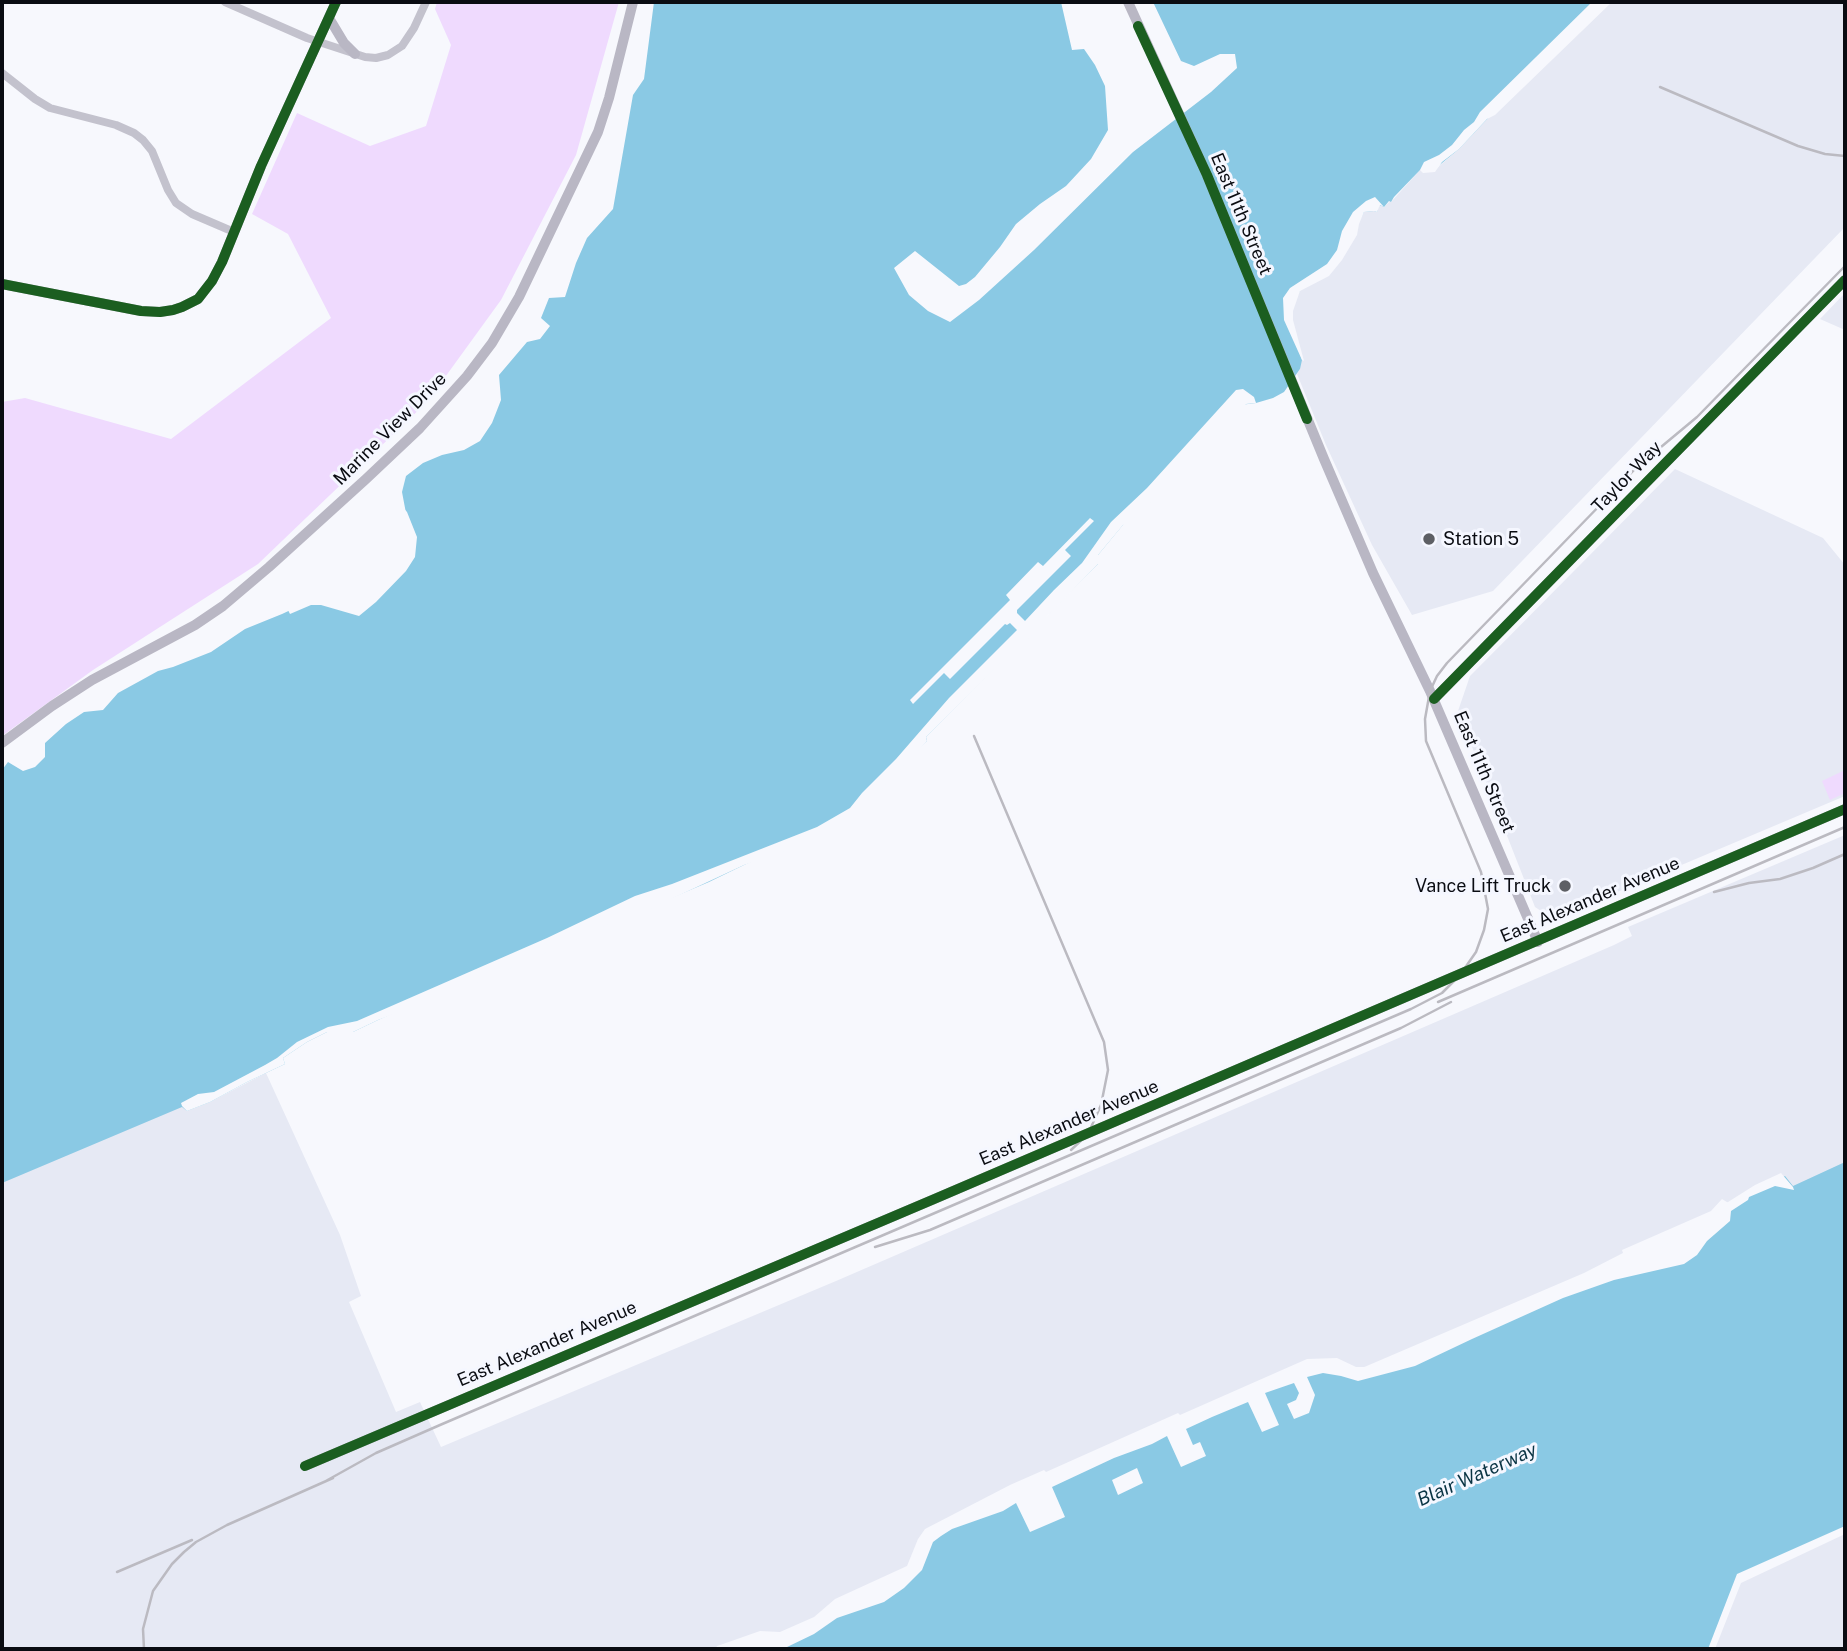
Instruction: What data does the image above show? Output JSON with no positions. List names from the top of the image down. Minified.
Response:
{"streets":{"street":["East 11th Street","Marine View Drive","Taylor Way","East Alexander Avenue"]},"crossings":[["East 11th Street","Taylor Way"],["East 11th Street","East Alexander Avenue"]],"water":["Blair Waterway"],"places":["Station 5","Vance Lift Truck"]}
